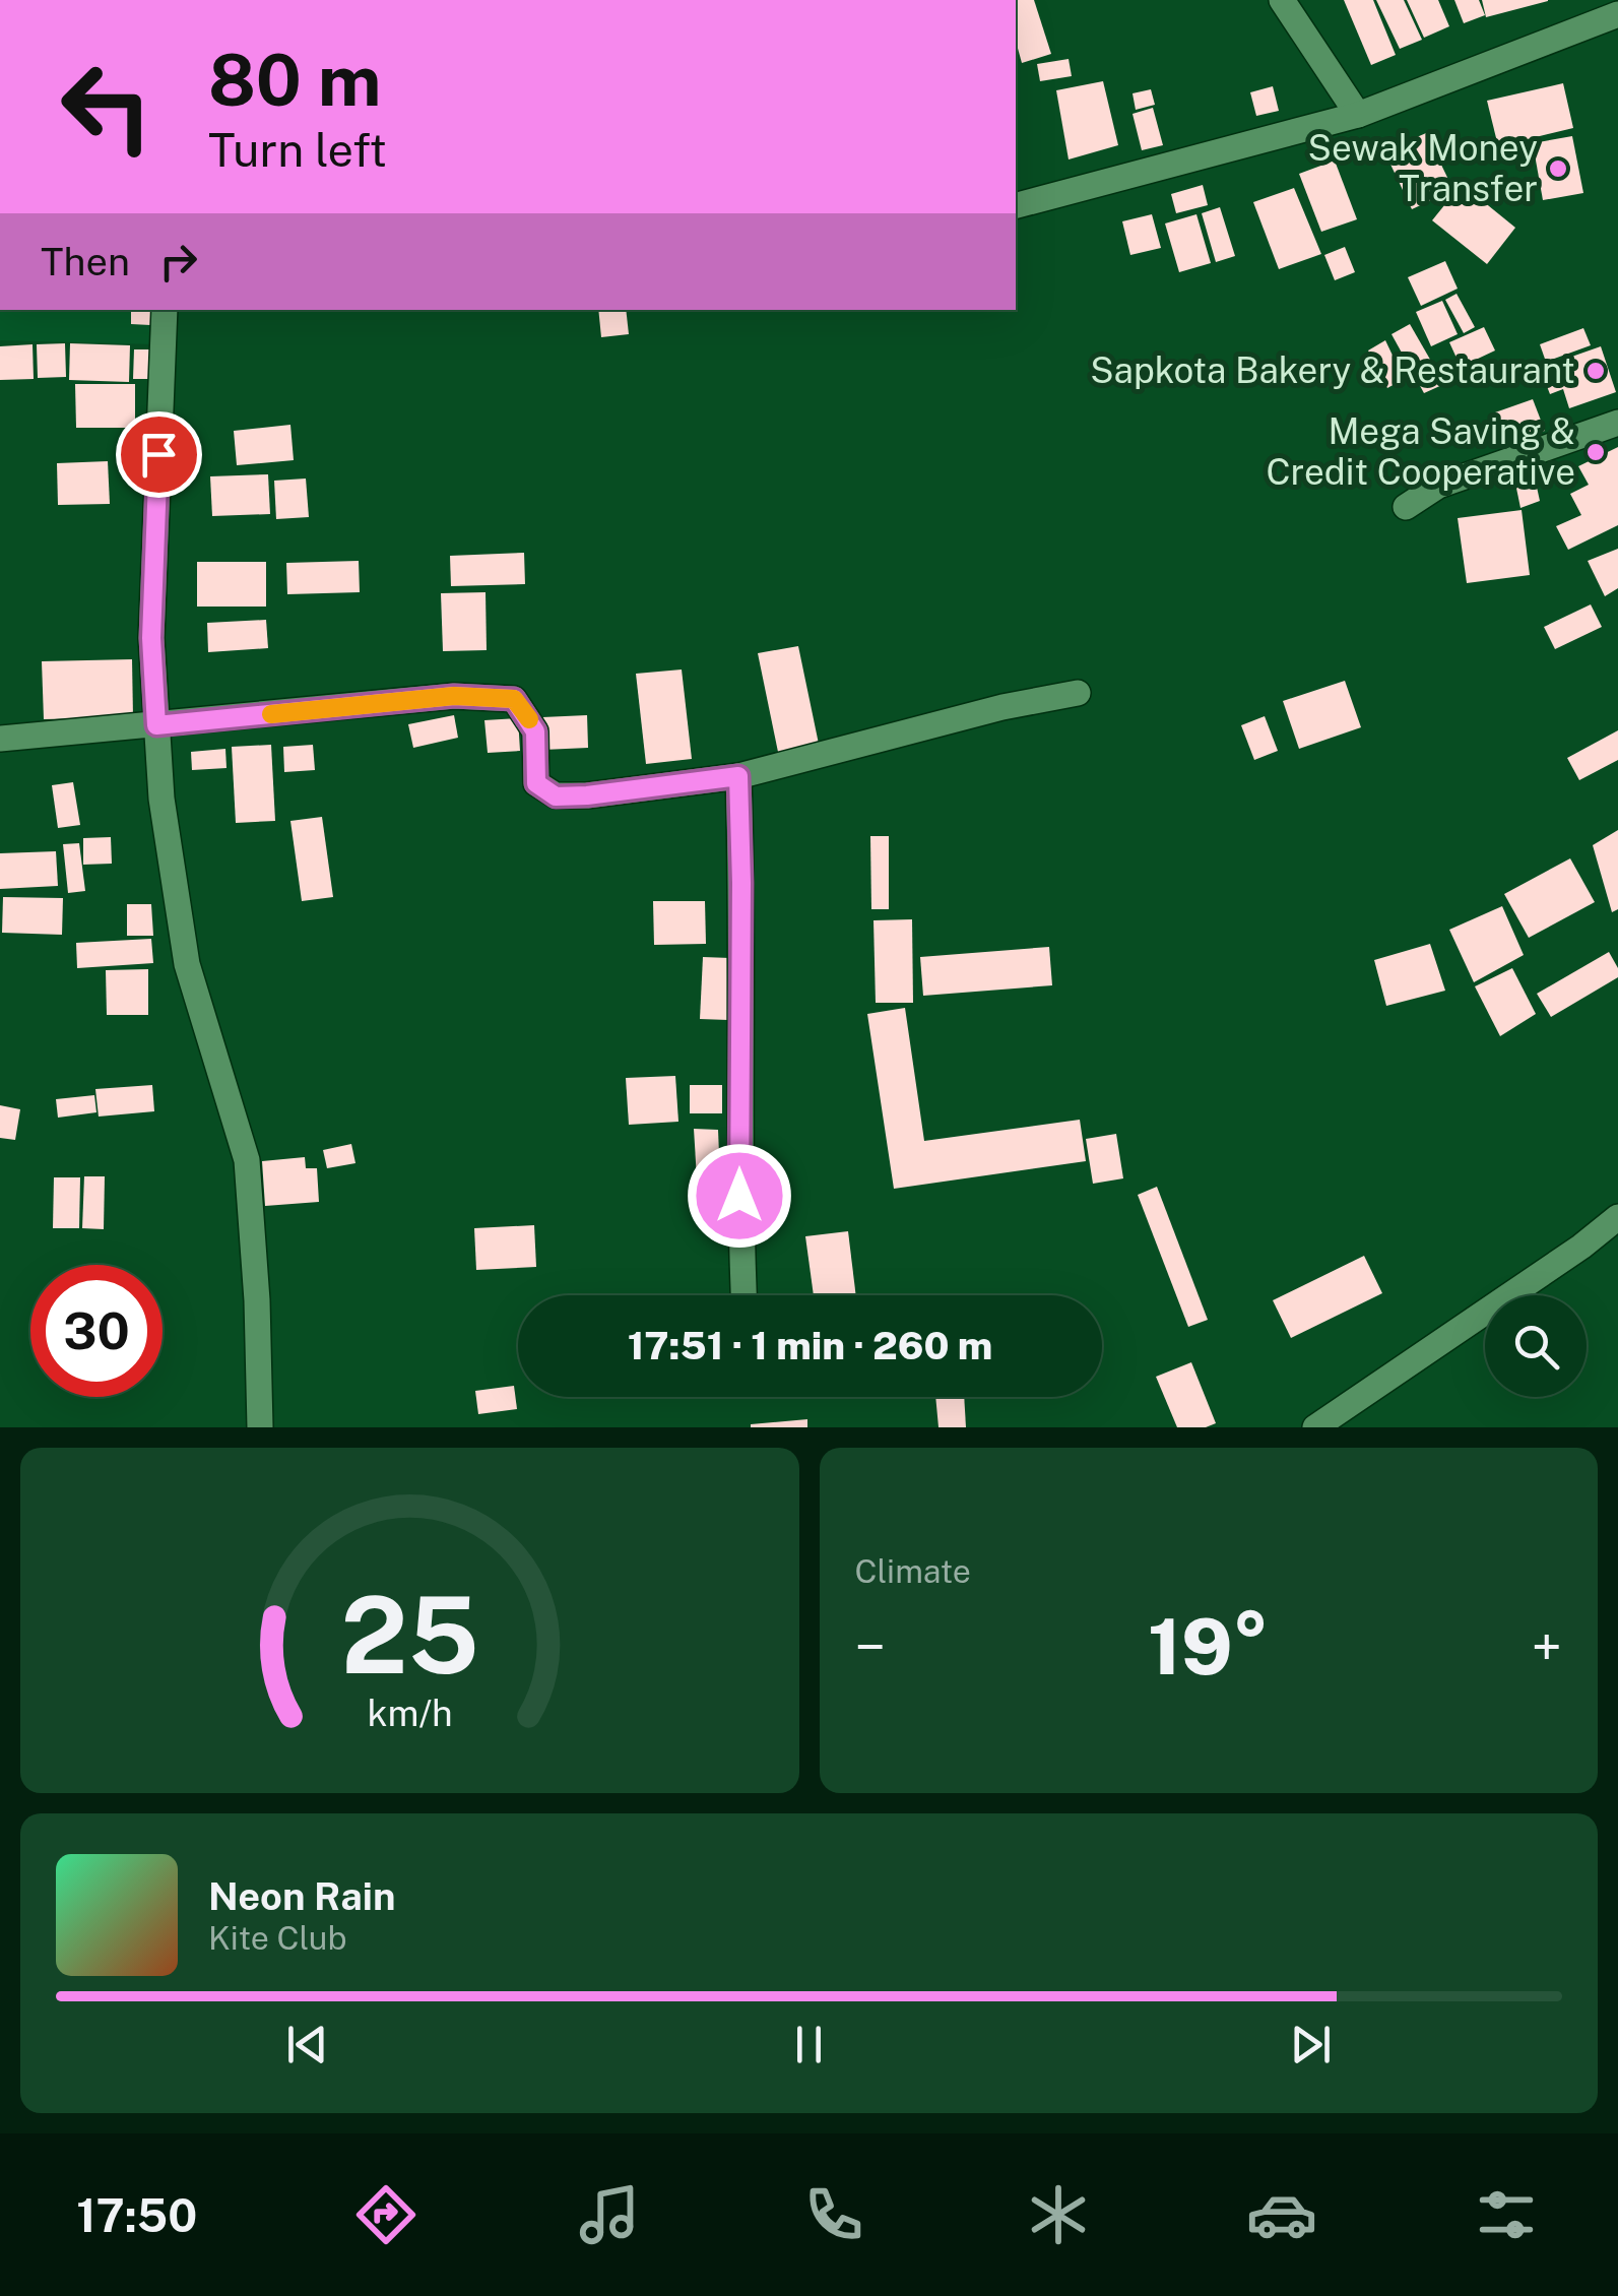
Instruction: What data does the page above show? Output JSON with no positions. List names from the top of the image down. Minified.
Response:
{"places":["Sewak Money Transfer","Sapkota Bakery & Restaurant","Mega Saving & Credit Cooperative"],"page":{"turn":["80 m","Turn left"],"then":"Then","limit":"30","trip":"17:51 · 1 min · 260 m","tile":"Climate","heat":["−","19°","+"],"song":["Neon Rain","Kite Club"],"tabs":"17:50","gauge":["25","km/h"]}}
